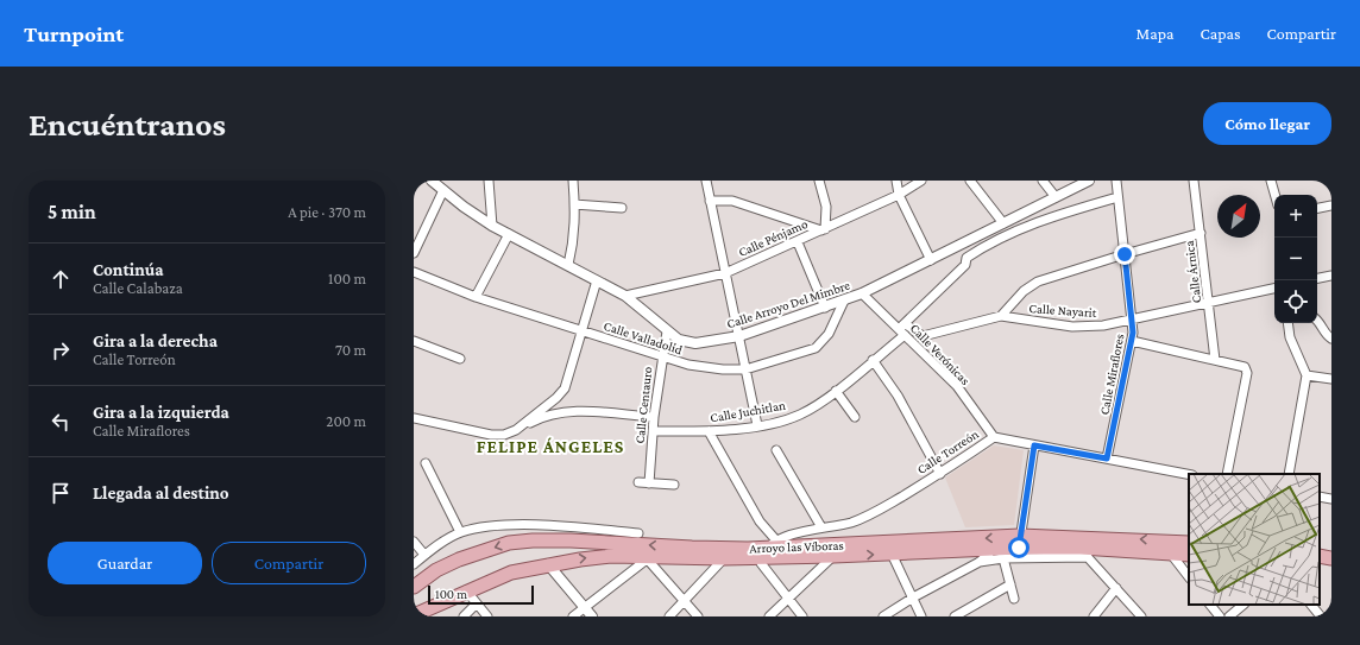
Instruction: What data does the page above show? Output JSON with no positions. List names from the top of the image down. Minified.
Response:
{"streets":{"main road":["Arroyo las Víboras"],"street":["Calle Pénjamo","Calle Árnica","Calle Arroyo Del Mimbre","Calle Nayarit","Calle Valladolid","Calle Verónicas","Calle Miraflores","Calle Centauro","Calle Juchitlan","Calle Torreón"]},"crossings":[["Calle Pénjamo","Calle Arroyo Del Mimbre"],["Calle Árnica","Calle Nayarit"],["Calle Arroyo Del Mimbre","Calle Valladolid"],["Calle Arroyo Del Mimbre","Calle Verónicas"],["Calle Arroyo Del Mimbre","Calle Centauro"],["Calle Arroyo Del Mimbre","Calle Juchitlan"],["Calle Nayarit","Calle Verónicas"],["Calle Nayarit","Calle Miraflores"],["Calle Nayarit","Calle Juchitlan"],["Calle Valladolid","Calle Centauro"],["Calle Verónicas","Calle Juchitlan"],["Calle Verónicas","Calle Torreón"],["Calle Miraflores","Calle Juchitlan"],["Calle Miraflores","Calle Torreón"],["Calle Centauro","Calle Juchitlan"],["Calle Torreón","Arroyo las Víboras"]],"districts":["FELIPE ÁNGELES"],"scale_bar":"100 m","north":"top right","page":{"header":"Turnpoint","nav":["Mapa","Capas","Compartir"],"buttons":["Cómo llegar",["Guardar","Compartir"]],"title":"Encuéntranos","heading":["5 min","A pie · 370 m"],"map_buttons":["+","−"],"list":[["Continúa","Calle Calabaza","100 m"],["Gira a la derecha","Calle Torreón","70 m"],["Gira a la izquierda","Calle Miraflores","200 m"],"Llegada al destino"],"scale":"100 m"}}
